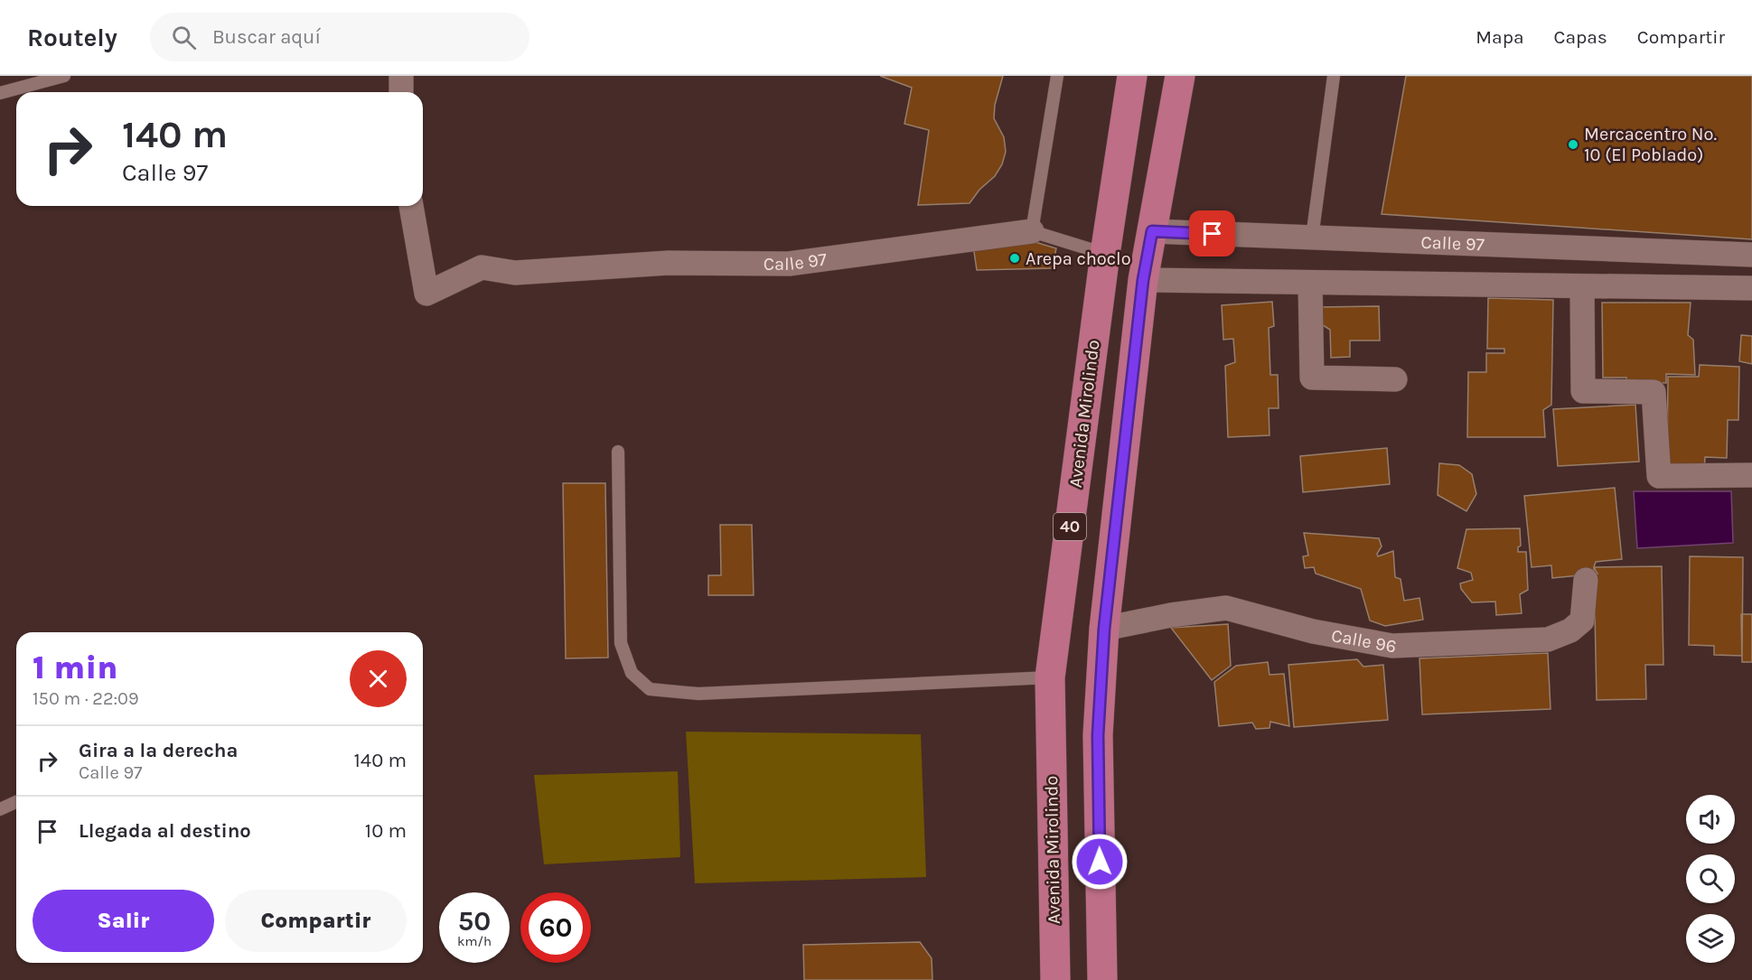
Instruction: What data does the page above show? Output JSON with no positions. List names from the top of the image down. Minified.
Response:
{"streets":{"main road":["Avenida Mirolindo","40"],"street":["Calle 97","Calle 96"]},"crossings":[["Calle 97","Avenida Mirolindo"]],"places":["Mercacentro No. 10 (El Poblado)","Arepa choclo"],"page":{"header":"Routely","search":"Buscar aquí","nav":["Mapa","Capas","Compartir"],"turn":["140 m","Calle 97"],"heading":["1 min","150 m · 22:09"],"list":[{"name":"Gira a la derecha","note":"Calle 97","value":"140 m"},{"name":"Llegada al destino","value":"10 m"}],"buttons":["Salir","Compartir"],"speed":"50 km/h","limit":"60"}}
